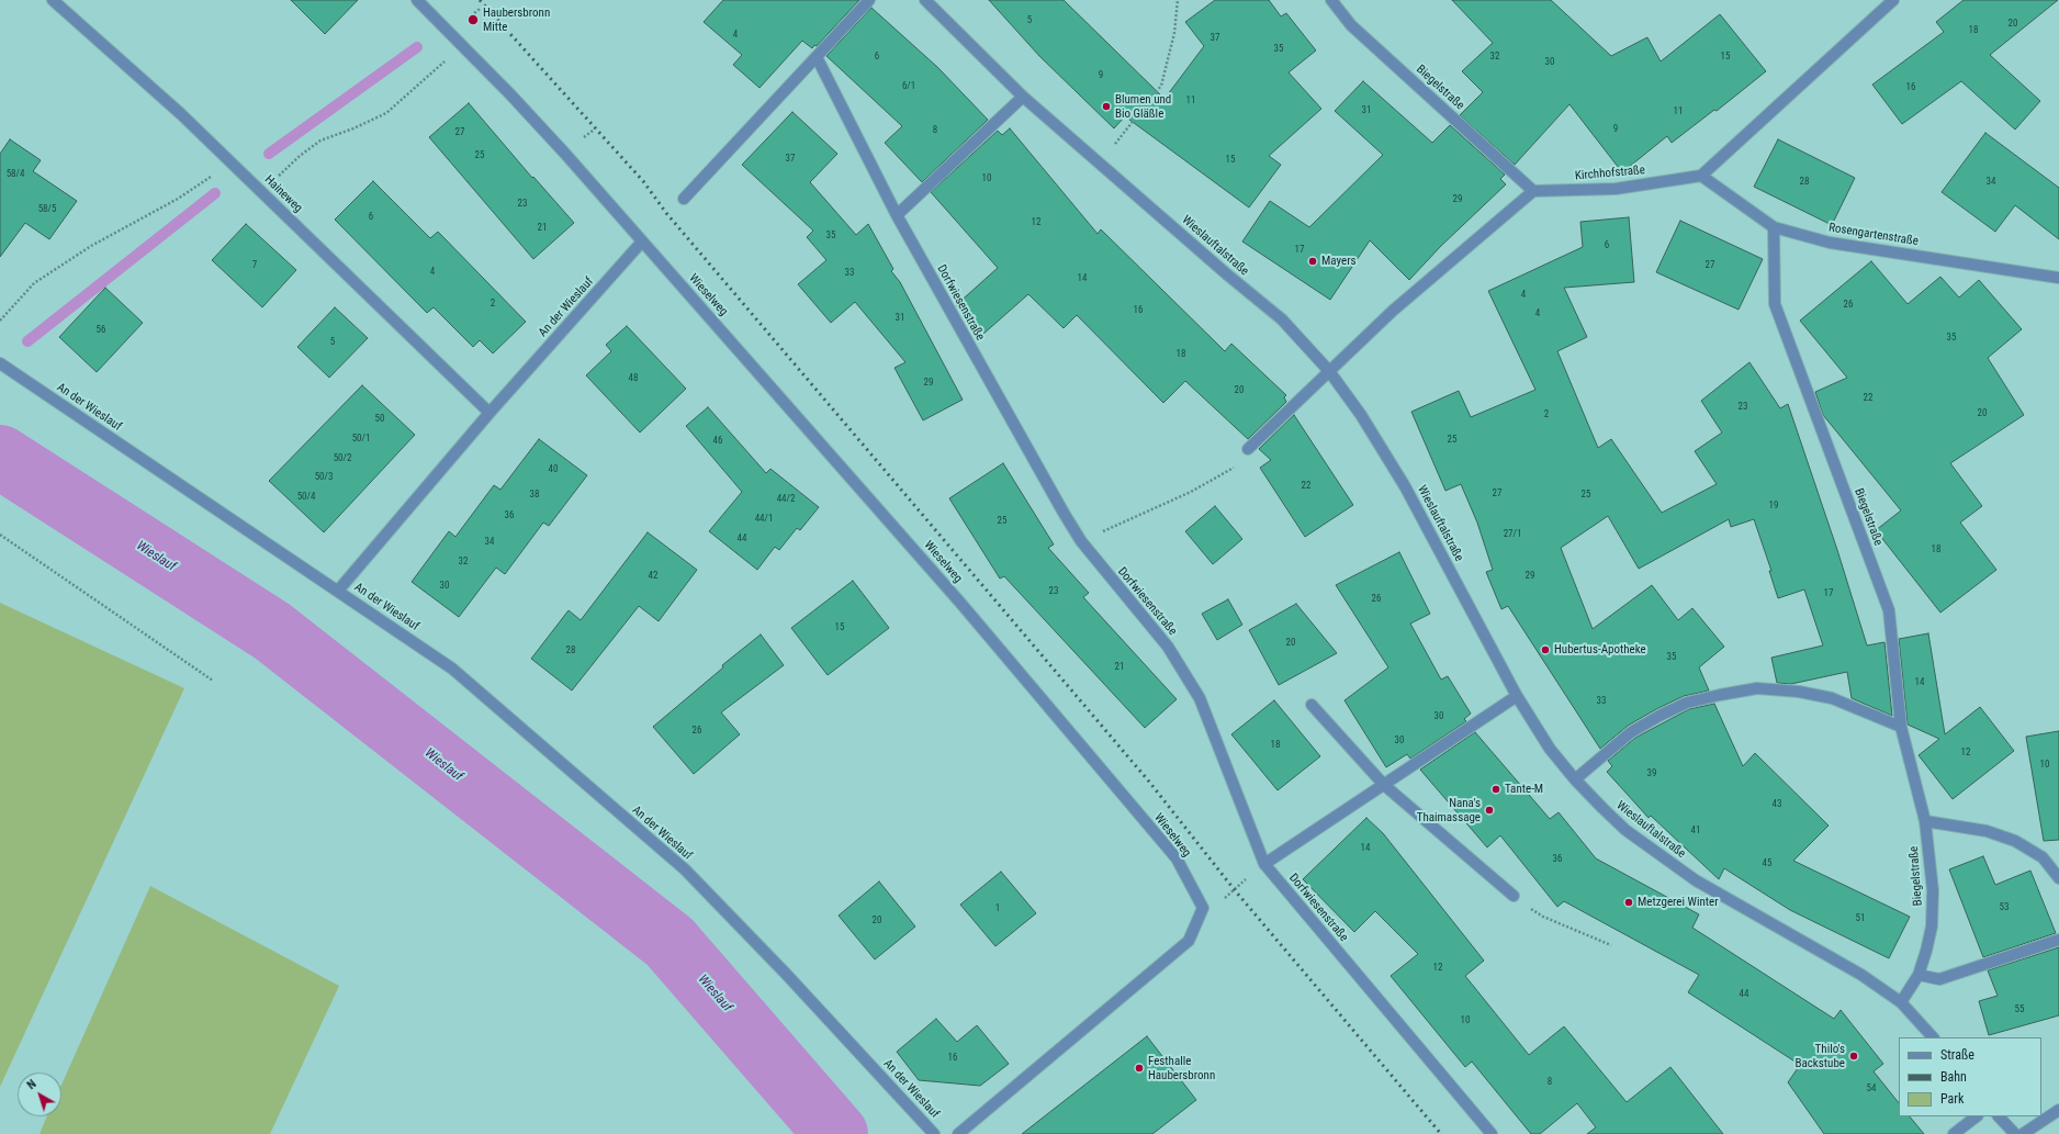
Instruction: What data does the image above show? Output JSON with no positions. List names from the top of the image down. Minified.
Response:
{"streets":{"street":["Biegelstraße","Kirchhofstraße","Haineweg","Rosengartenstraße","Wieslauftalstraße","Wieselweg","Dorfwiesenstraße","An der Wieslauf"]},"crossings":[["Biegelstraße","Kirchhofstraße"],["Biegelstraße","Rosengartenstraße"],["Biegelstraße","Wieslauftalstraße"],["Kirchhofstraße","Rosengartenstraße"],["Haineweg","An der Wieslauf"],["Wieselweg","An der Wieslauf"]],"water":["Wieslauf"],"places":["Haubersbronn Mitte","Blumen und Bio Gläßle","Mayers","Hubertus-Apotheke","Tante-M","Nana's Thaimassage","Metzgerei Winter","Thilo's Backstube","Festhalle Haubersbronn"],"house_numbers":["5","20","18","4","37","35","6","32","15","30","9","6/1","16","11","31","11","9","8","27","25","37","15","58/4","10","28","34","29","23","58/5","6","12","21","35","6","17","7","27","4","33","14","4","2","26","16","4","31","56","35","5","18","48","29","20","22","23","20","2","50","50/1","25","46","50/2","40","50/3","22","27","38","25","50/4","44/2","19","36","44/1","25","27/1","44","34","18","32","42","29","30","23","17","26","15","20","28","35","21","14","33","30","26","30","18","12","10","39","43","41","14","36","45","53","1","51","20","12","44","55","10","16","8","54"],"legend":["Straße","Bahn","Park"],"north":"top left"}
